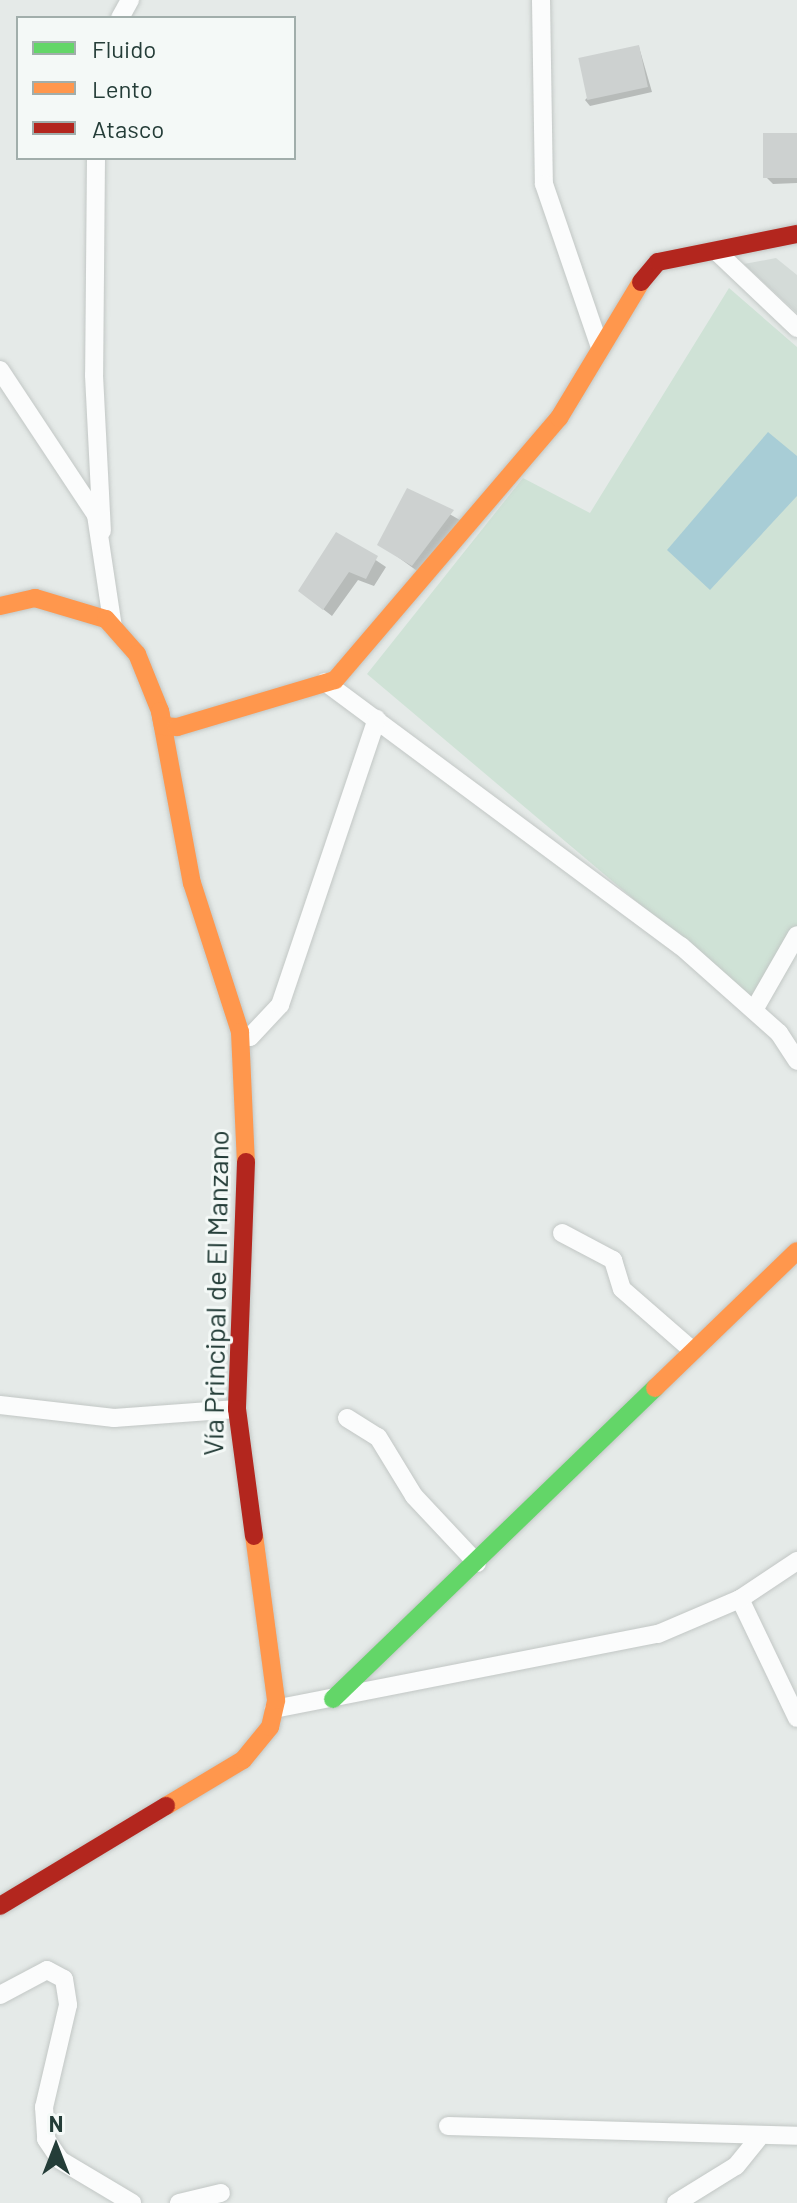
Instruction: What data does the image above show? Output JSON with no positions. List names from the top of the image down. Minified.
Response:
{"streets":{"main road":["Vía Principal de El Manzano"]},"legend":["Fluido","Lento","Atasco"],"north":"top"}
